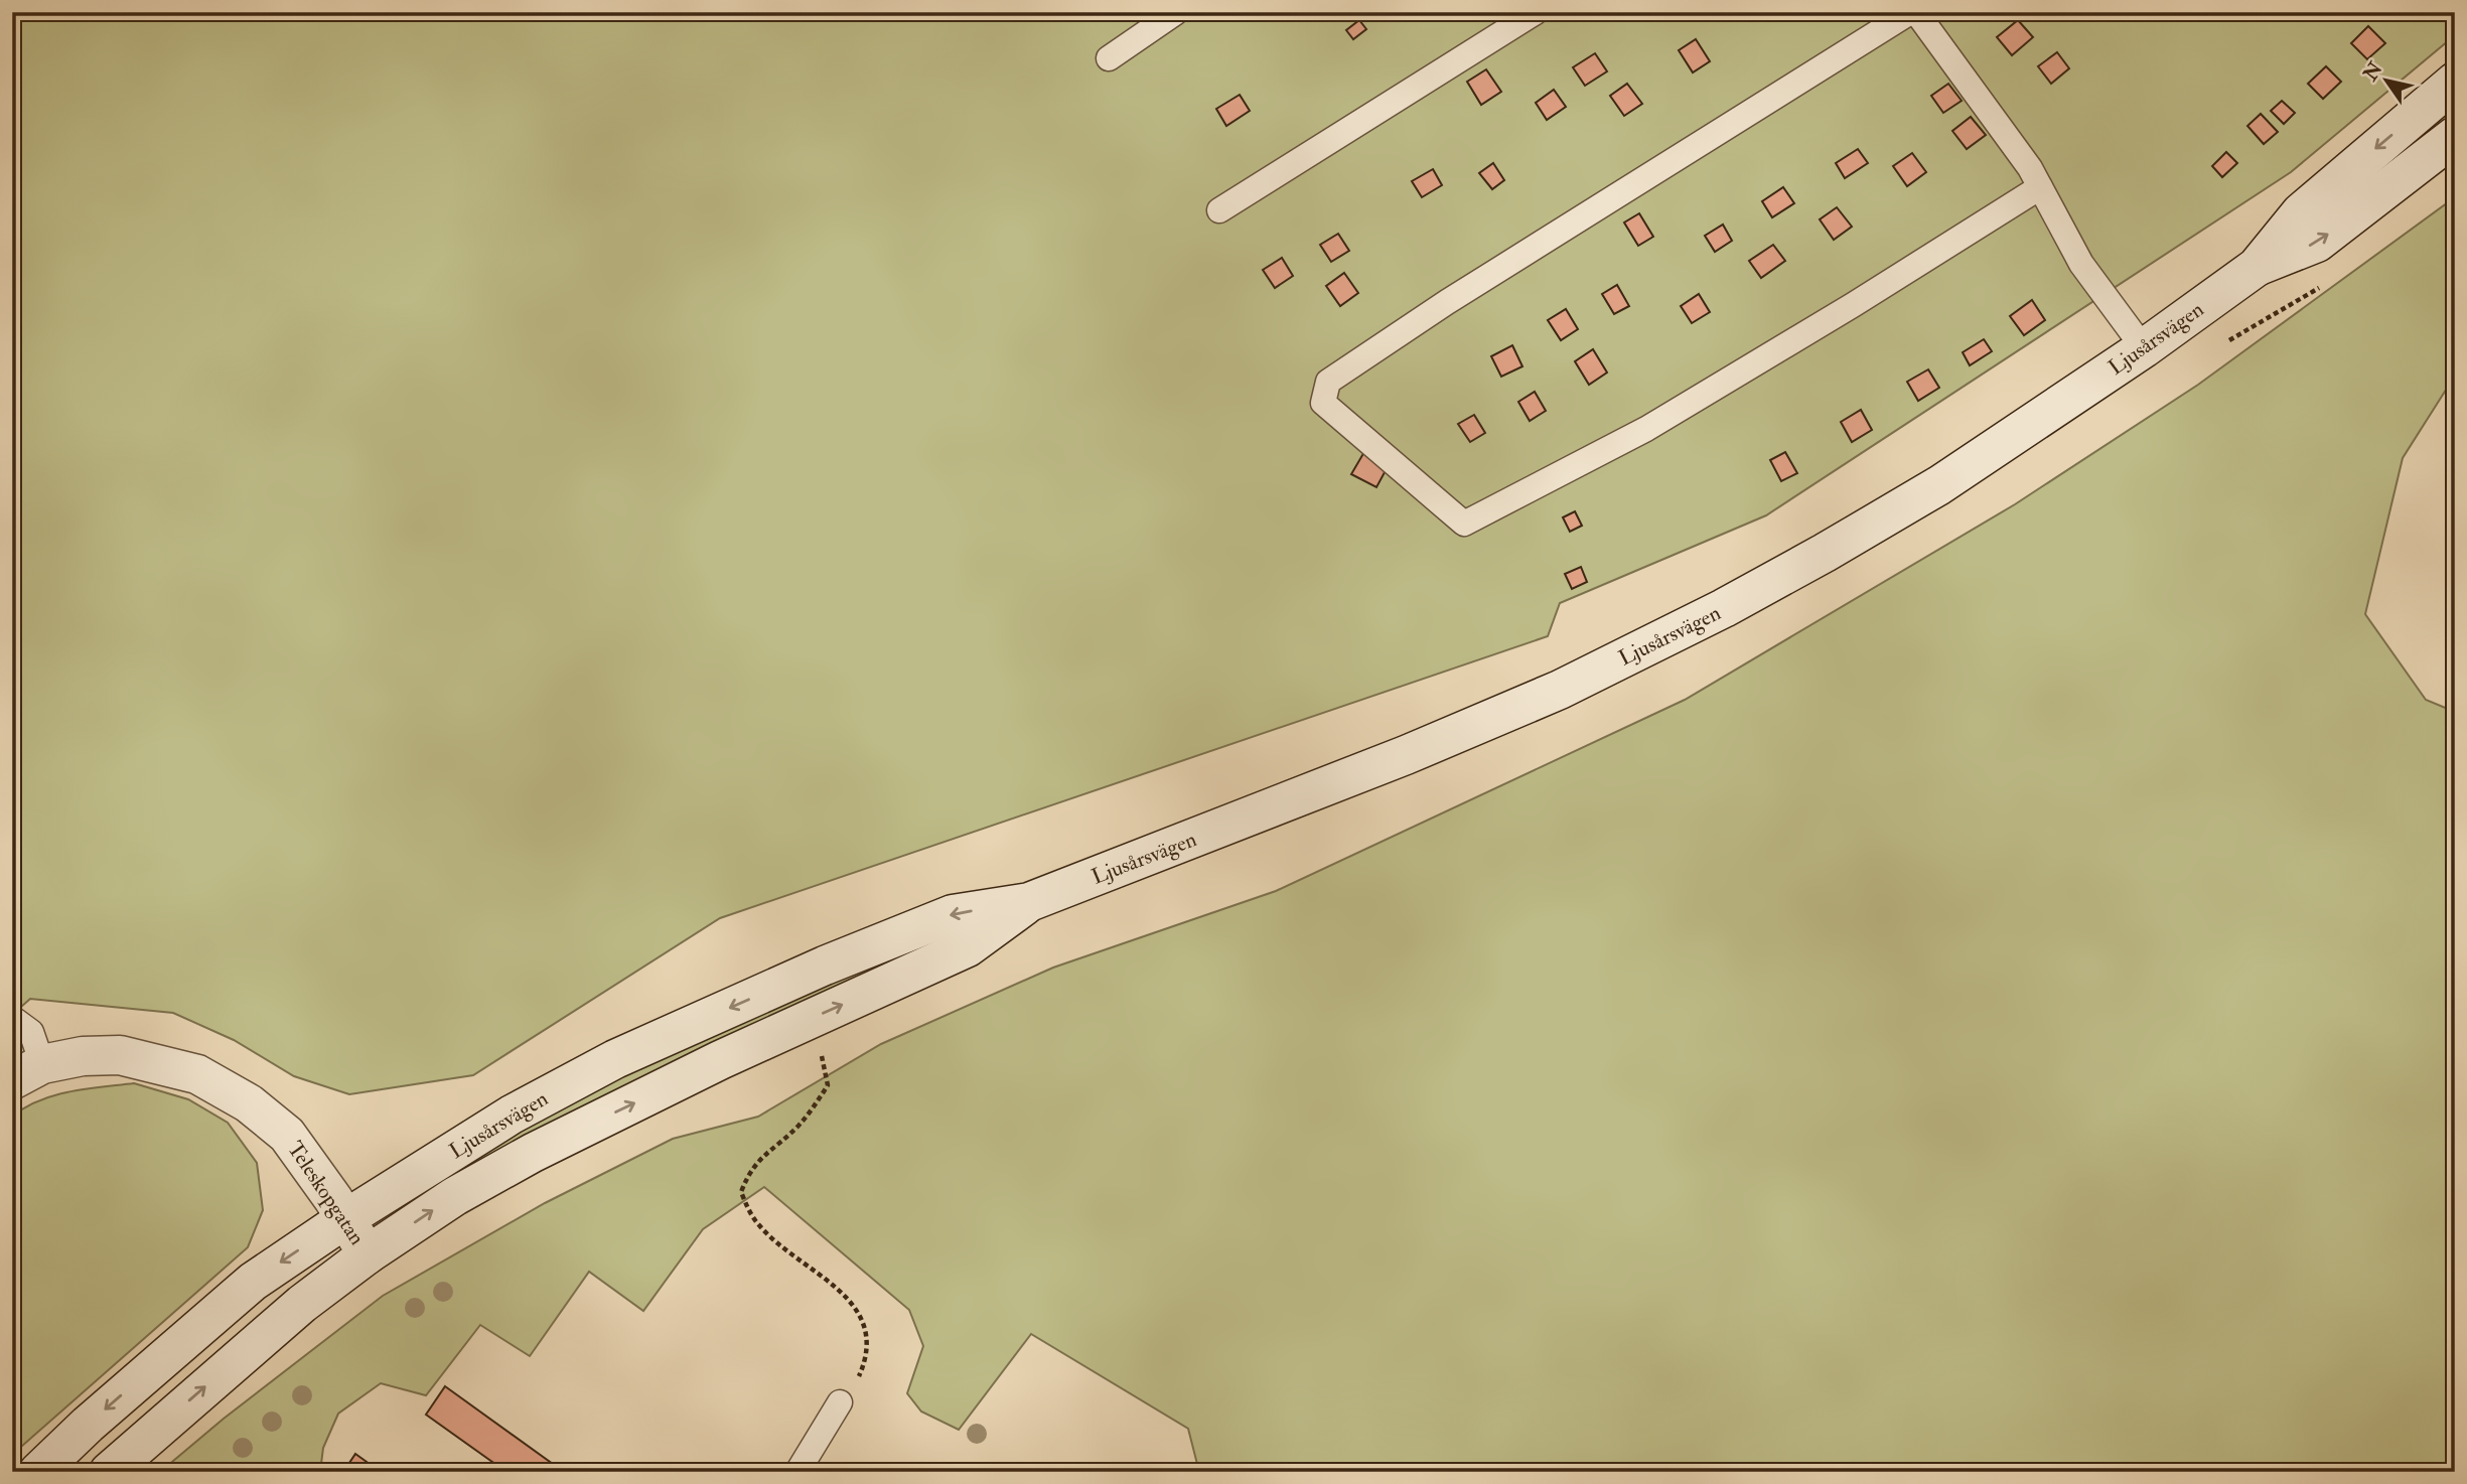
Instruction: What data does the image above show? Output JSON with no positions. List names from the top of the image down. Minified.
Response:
{"streets":{"main road":["Ljusårsvägen","Teleskopgatan"]},"crossings":[["Ljusårsvägen","Teleskopgatan"]],"north":"top left"}
